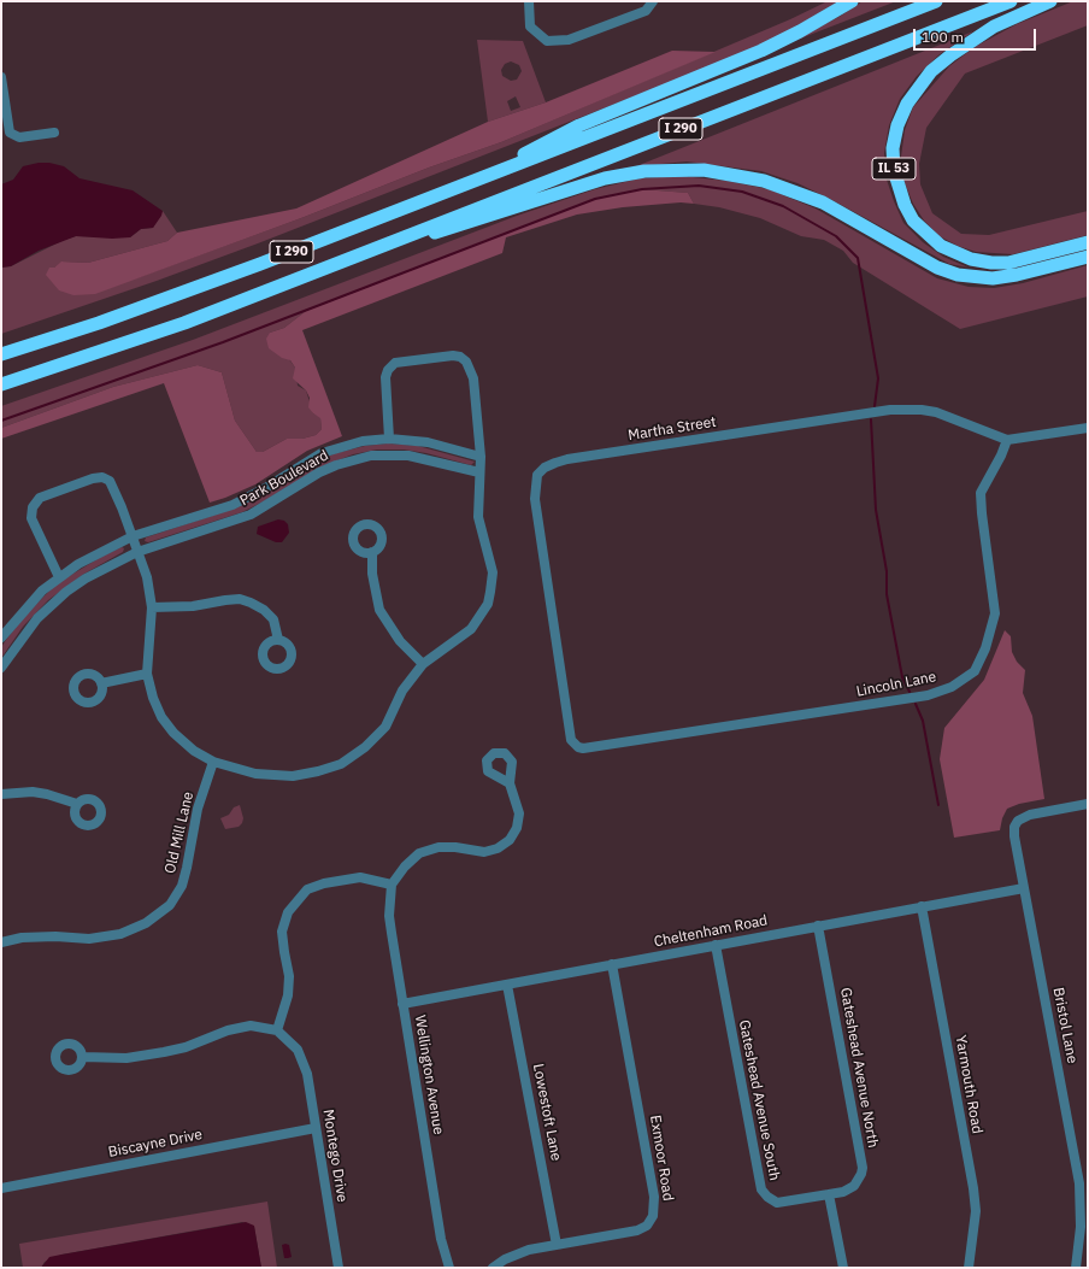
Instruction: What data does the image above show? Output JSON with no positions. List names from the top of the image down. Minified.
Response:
{"streets":{"highway":["I 290","IL 53"],"street":["Martha Street","Park Boulevard","Lincoln Lane","Old Mill Lane","Cheltenham Road","Bristol Lane","Gateshead Avenue North","Wellington Avenue","Yarmouth Road","Gateshead Avenue South","Lowestoft Lane","Biscayne Drive","Montego Drive","Exmoor Road"]},"crossings":[["Martha Street","Lincoln Lane"],["Cheltenham Road","Bristol Lane"],["Cheltenham Road","Gateshead Avenue North"],["Cheltenham Road","Wellington Avenue"],["Cheltenham Road","Yarmouth Road"],["Cheltenham Road","Gateshead Avenue South"],["Cheltenham Road","Lowestoft Lane"],["Cheltenham Road","Exmoor Road"],["Gateshead Avenue North","Gateshead Avenue South"],["Lowestoft Lane","Exmoor Road"],["Biscayne Drive","Montego Drive"]],"scale_bar":"100 m"}
